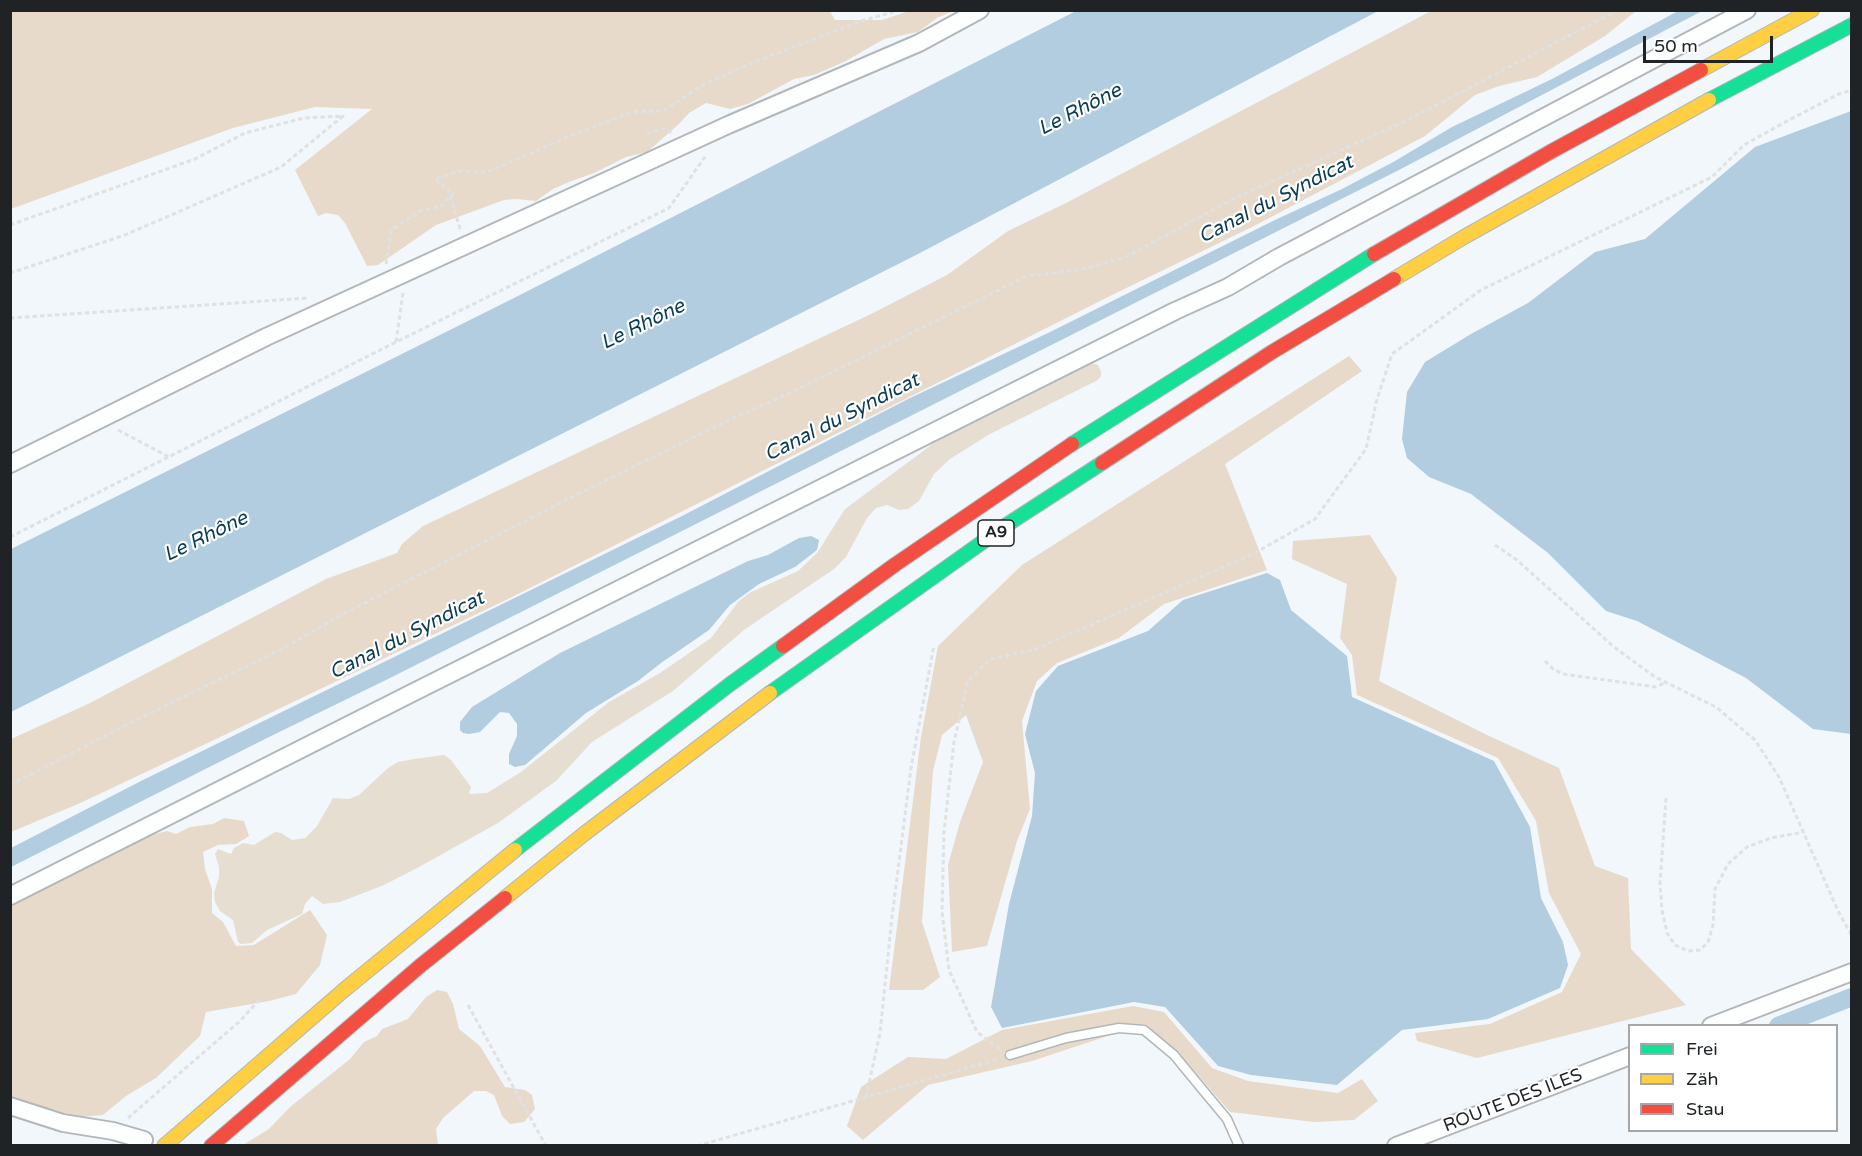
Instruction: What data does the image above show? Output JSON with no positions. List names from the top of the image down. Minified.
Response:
{"streets":{"highway":["A9"],"street":["ROUTE DES ILES"]},"water":["Le Rhône","Canal du Syndicat"],"legend":["Frei","Zäh","Stau"],"scale_bar":"50 m"}
